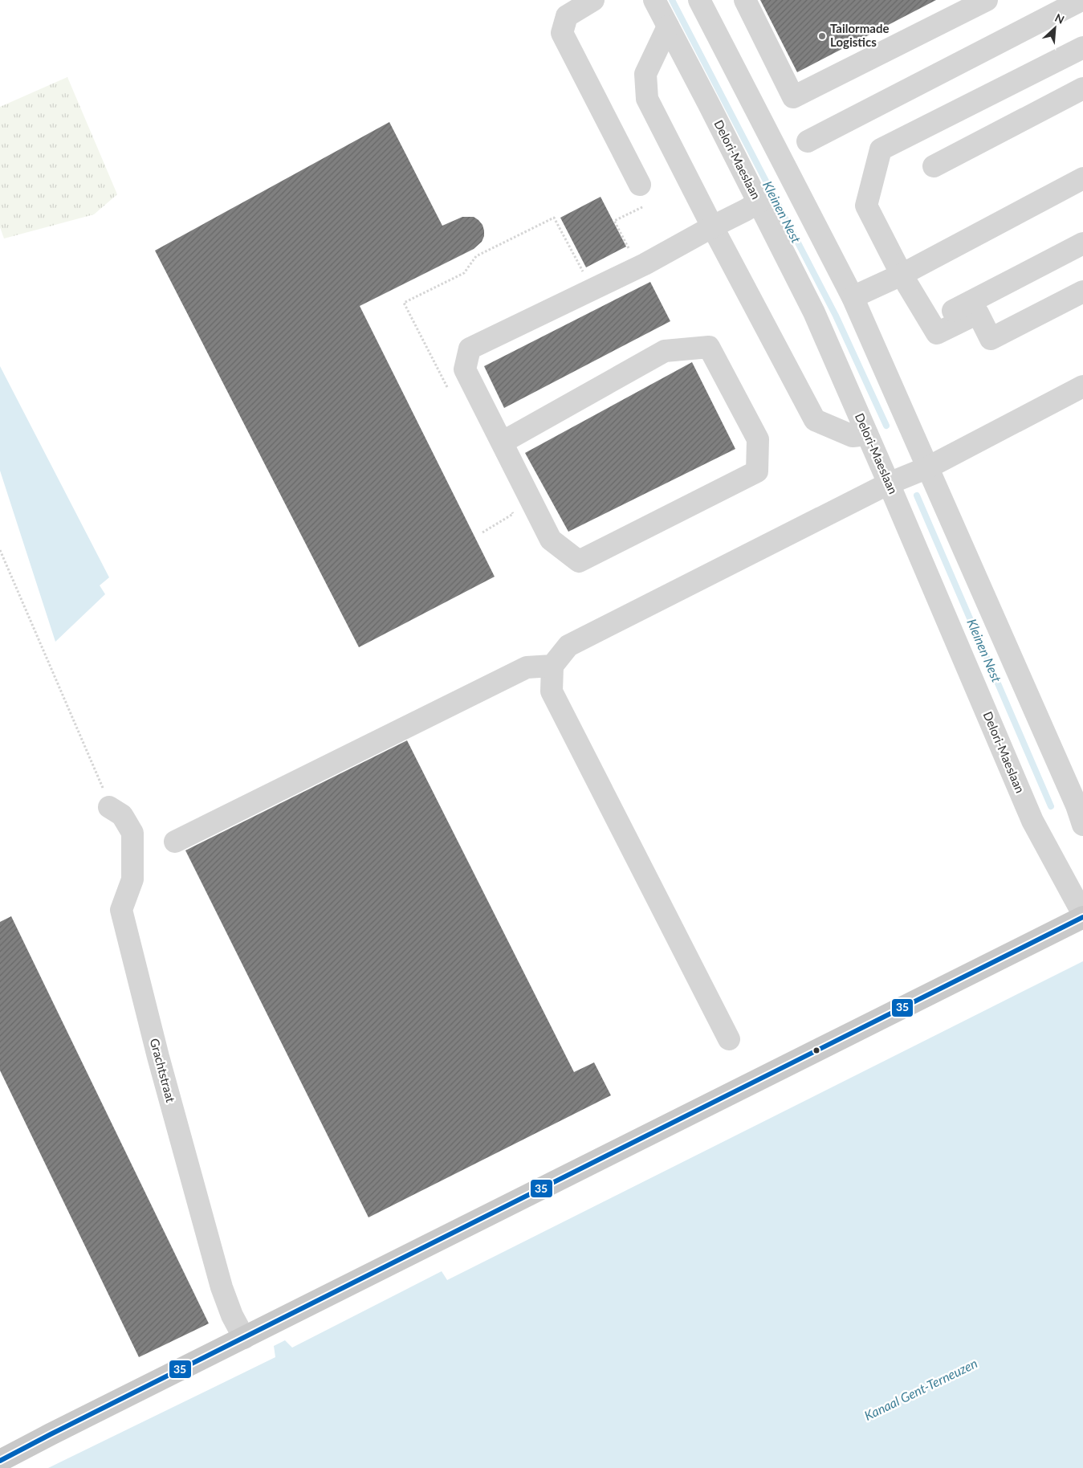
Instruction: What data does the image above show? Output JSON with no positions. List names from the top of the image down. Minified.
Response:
{"streets":{"street":["Delori-Maeslaan","Grachtstraat"]},"water":["Kleinen Nest","Kanaal Gent-Terneuzen"],"places":["Tailormade Logistics"],"lines":["transit line 35"],"north":"top right"}
